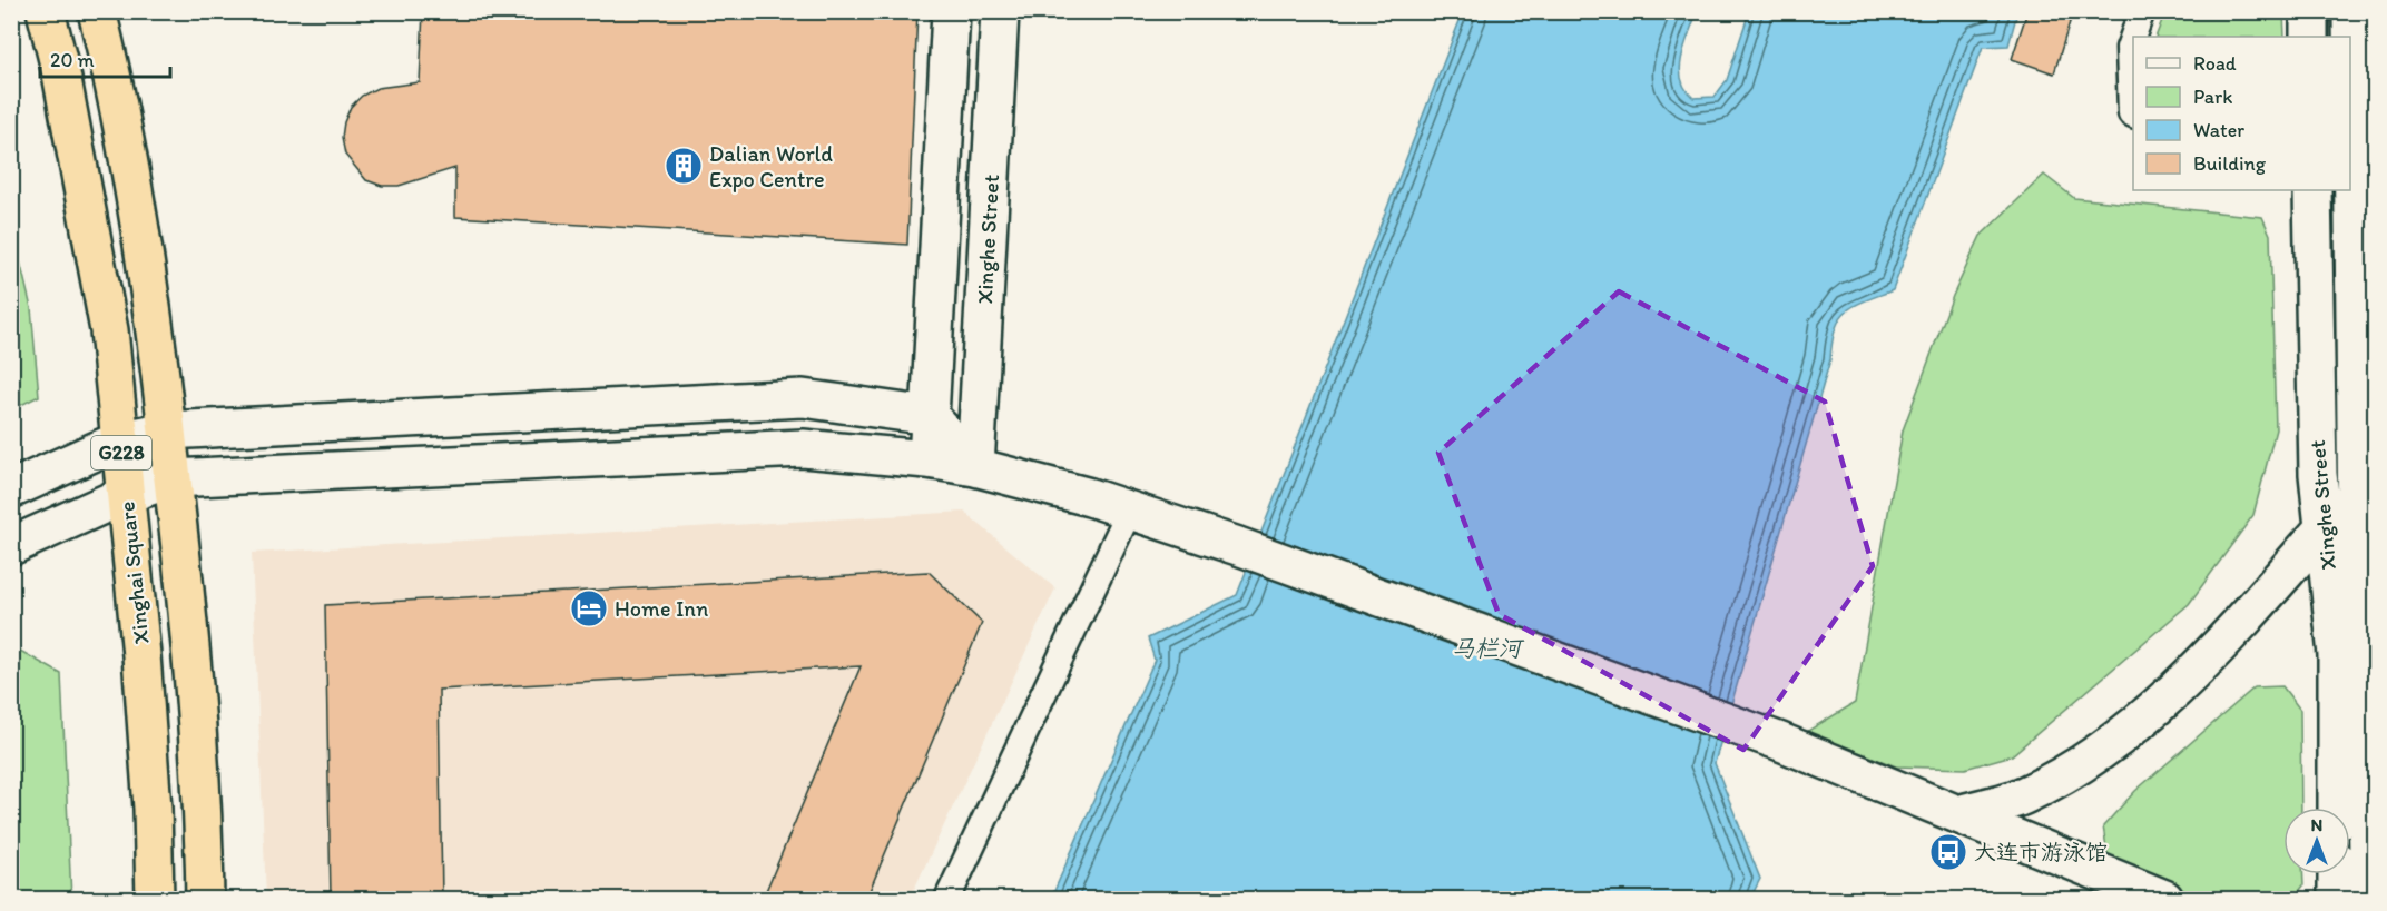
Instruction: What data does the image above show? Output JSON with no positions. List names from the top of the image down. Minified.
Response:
{"streets":{"highway":["G228","Xinghai Square"],"street":["Xinghe Street"]},"water":["马栏河"],"places":{"building":["Dalian World Expo Centre"],"hotel":["Home Inn"],"bus stop":["大连市游泳馆"]},"legend":["Road","Park","Water","Building"],"scale_bar":"20 m","north":"top"}
